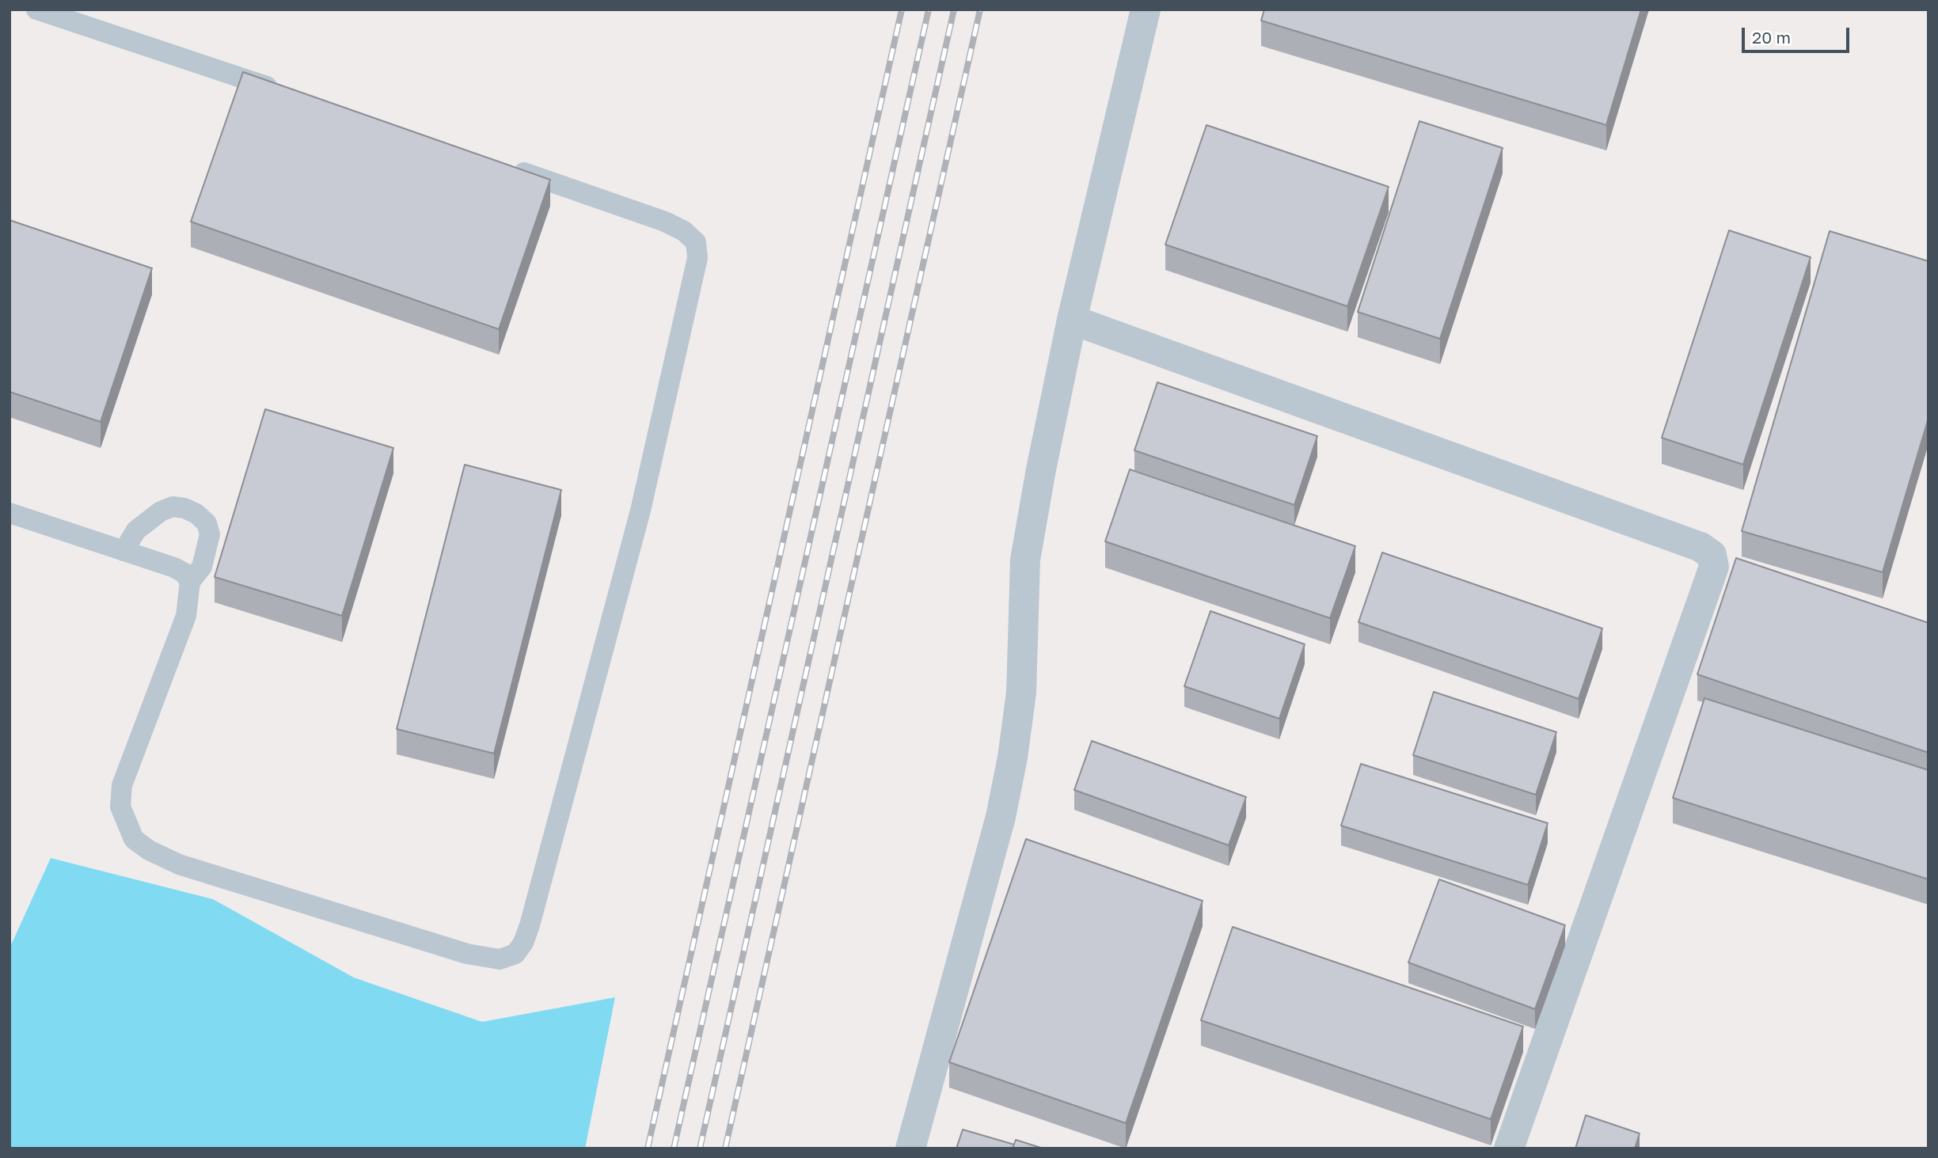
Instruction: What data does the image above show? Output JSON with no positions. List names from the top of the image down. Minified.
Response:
{"scale_bar":"20 m"}
